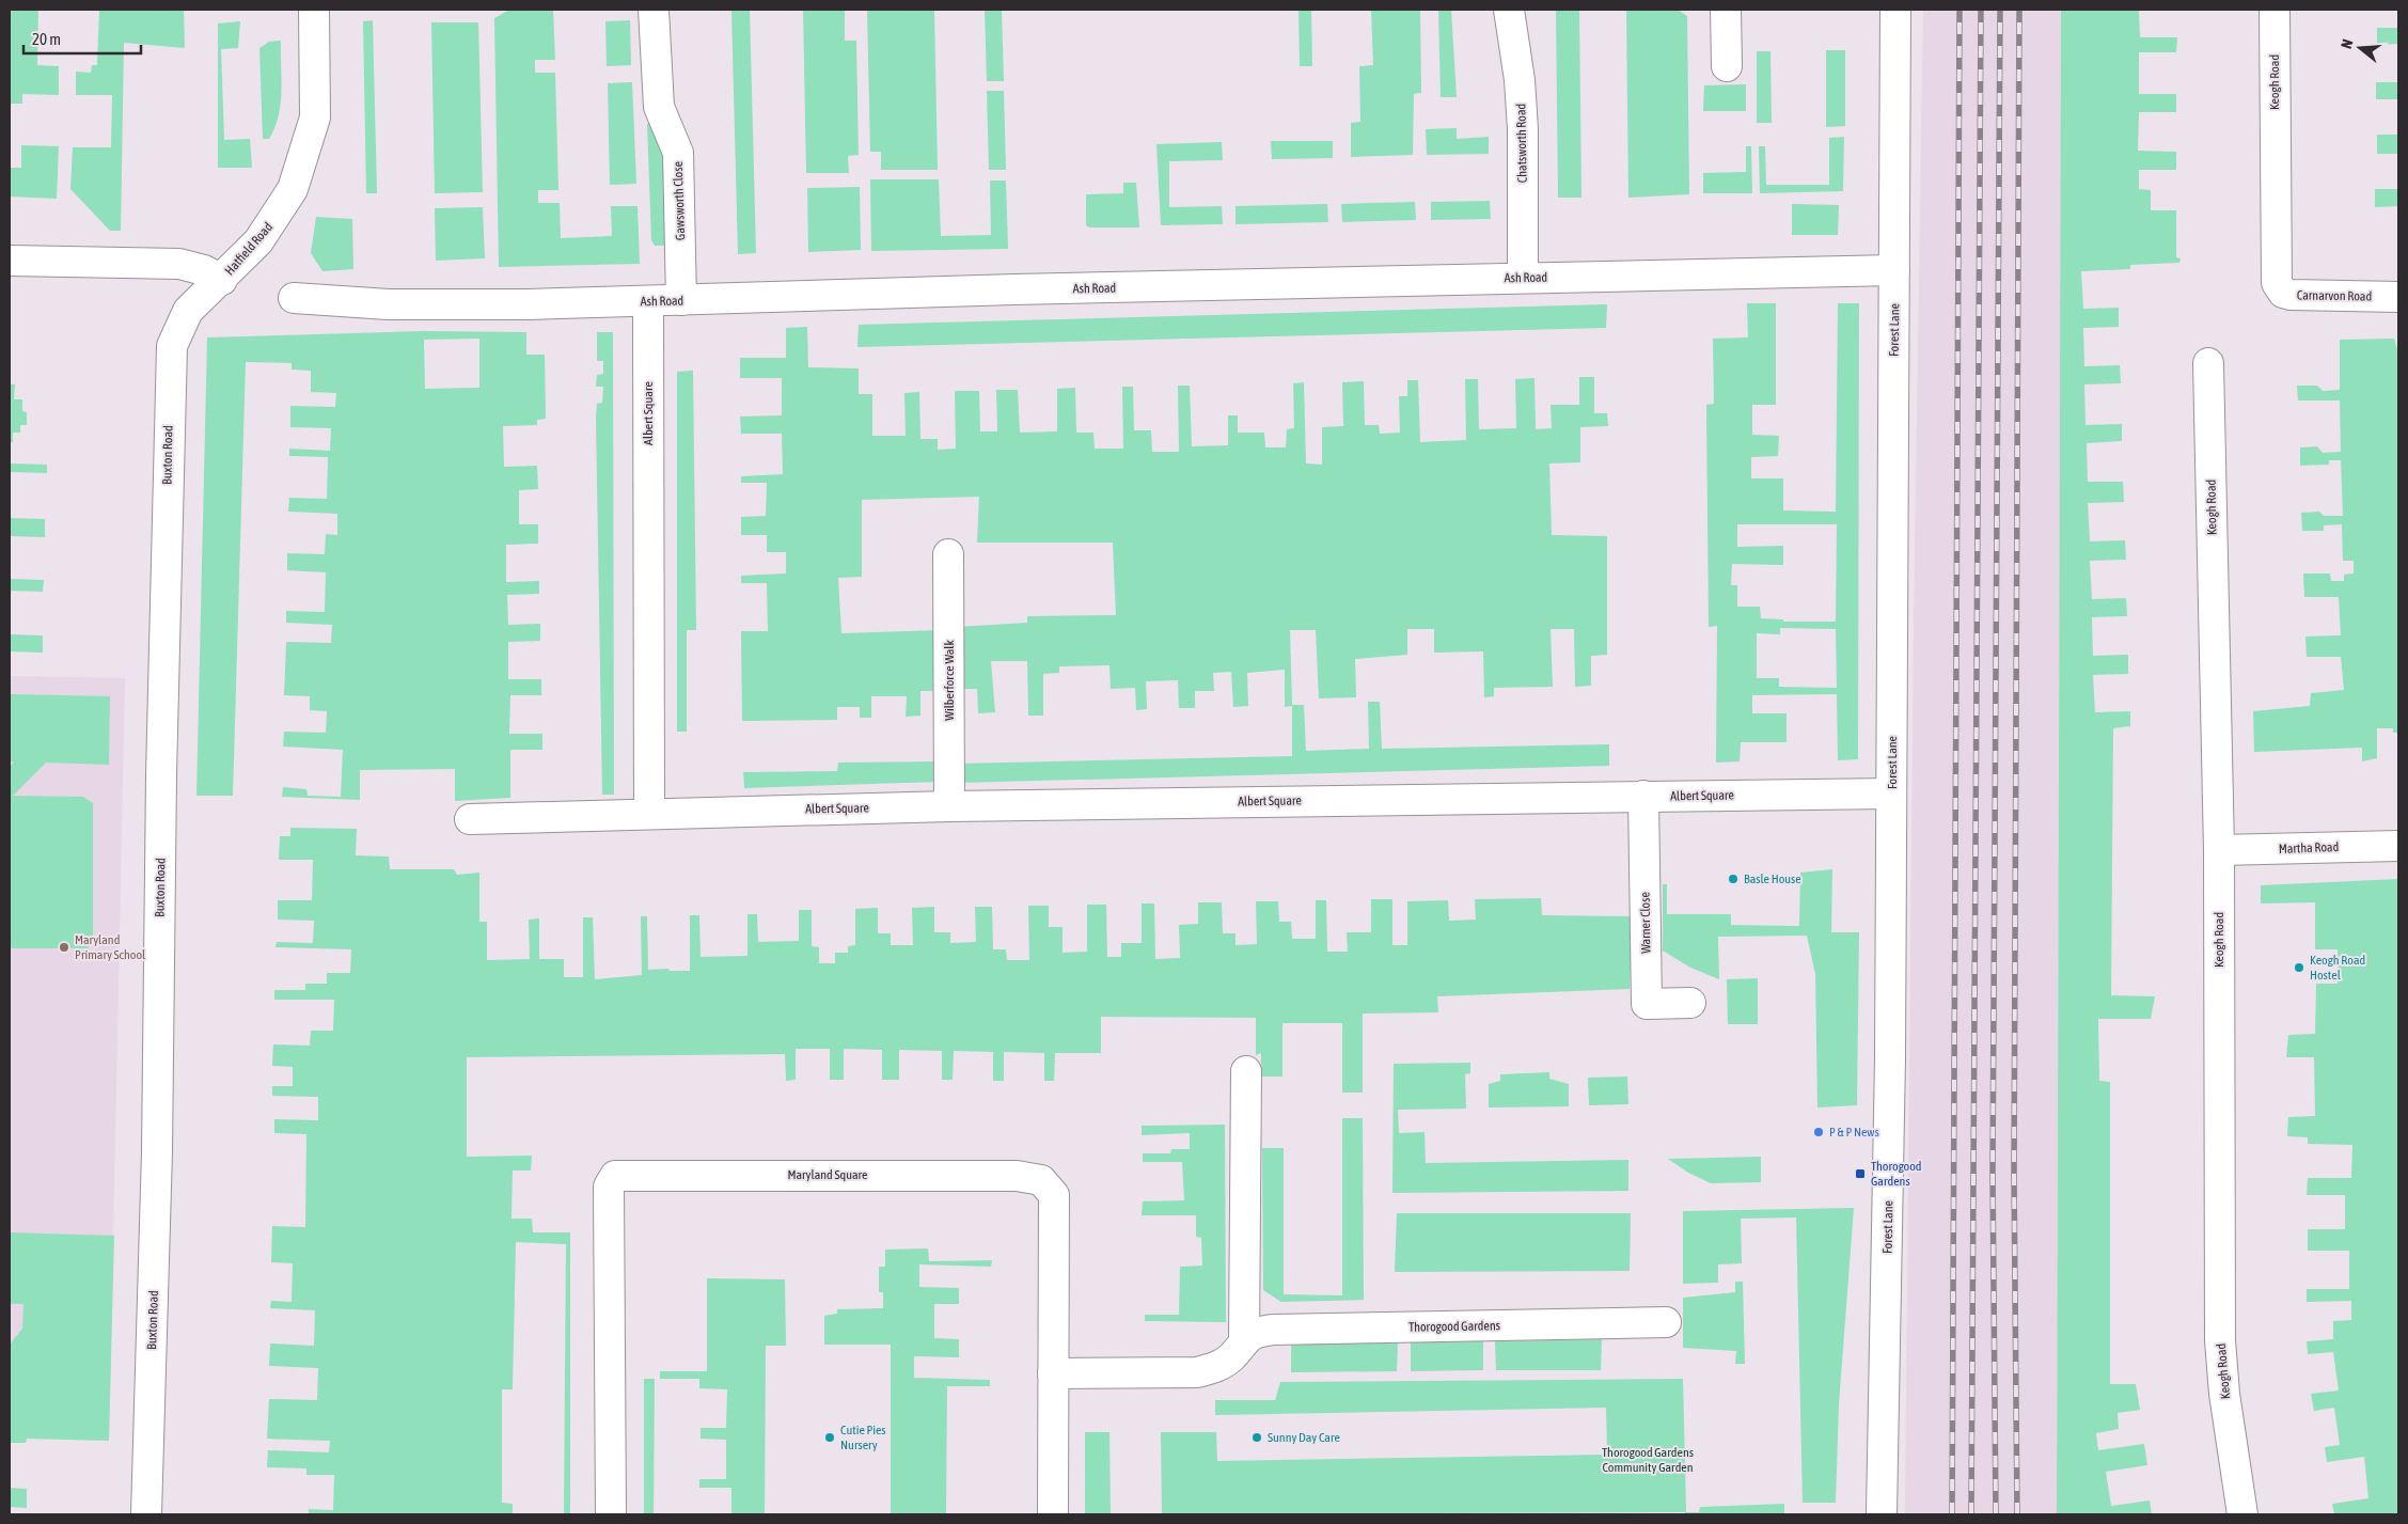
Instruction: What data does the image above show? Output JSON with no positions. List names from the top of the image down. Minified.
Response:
{"streets":{"street":["Keogh Road","Chatsworth Road","Gawsworth Close","Hatfield Road","Ash Road","Carnarvon Road","Forest Lane","Albert Square","Buxton Road","Wilberforce Walk","Martha Road","Warner Close","Maryland Square","Thorogood Gardens"]},"crossings":[["Keogh Road","Carnarvon Road"],["Keogh Road","Martha Road"],["Chatsworth Road","Ash Road"],["Gawsworth Close","Ash Road"],["Hatfield Road","Buxton Road"],["Ash Road","Forest Lane"],["Ash Road","Albert Square"],["Forest Lane","Albert Square"],["Albert Square","Wilberforce Walk"],["Albert Square","Warner Close"],["Maryland Square","Thorogood Gardens"]],"parks":["Thorogood Gardens Community Garden"],"places":{"other":["Basle House","Maryland Primary School","Keogh Road Hostel","P & P News","Cutie Pies Nursery","Sunny Day Care"],"transit":["Thorogood Gardens"]},"scale_bar":"20 m","north":"left"}
